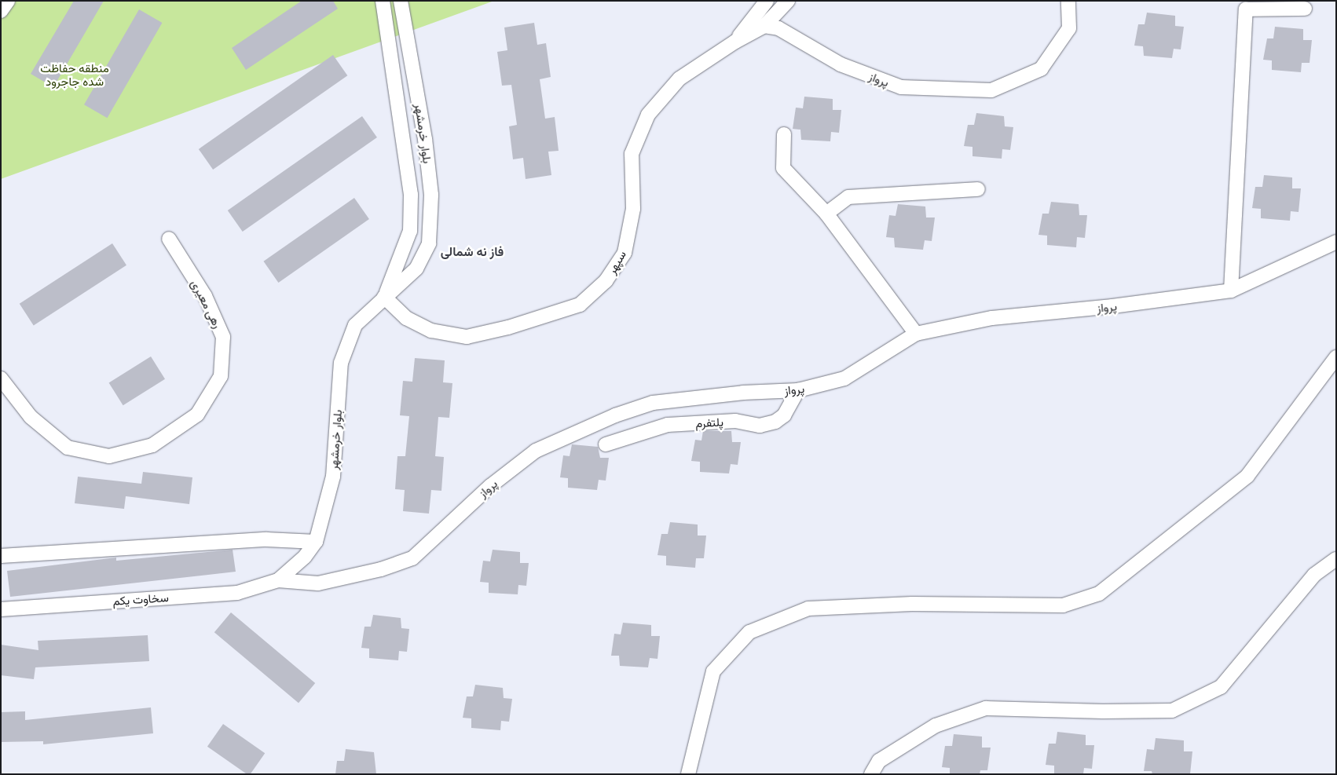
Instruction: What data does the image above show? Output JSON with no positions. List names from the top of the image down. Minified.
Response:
{"streets":{"street":["پرواز","بلوار خرمشهر","سپهر","رهی معیری","پلتفرم","سخاوت یکم"]},"crossings":[["پرواز","بلوار خرمشهر"],["پرواز","سپهر"],["پرواز","پلتفرم"],["پرواز","سخاوت یکم"],["بلوار خرمشهر","سپهر"],["بلوار خرمشهر","سخاوت یکم"]],"districts":["فاز نه شمالی"],"parks":["منطقه حفاظت شده جاجرود"]}
